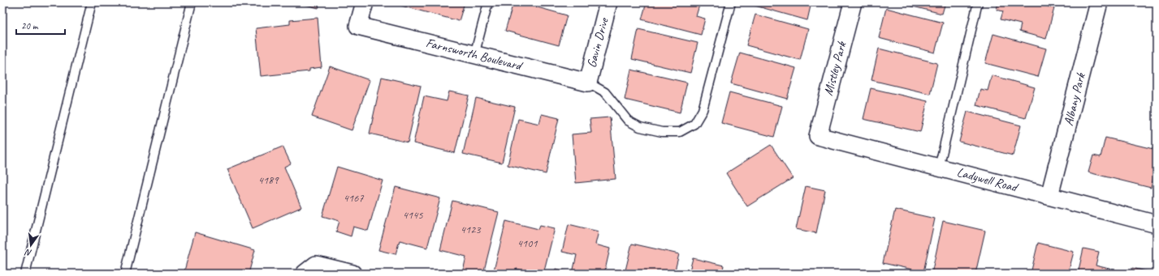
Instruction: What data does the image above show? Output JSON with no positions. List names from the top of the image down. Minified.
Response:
{"streets":{"street":["Gavin Drive","Farnsworth Boulevard","Mistley Park","Albany Park","Ladywell Road"]},"crossings":[["Gavin Drive","Farnsworth Boulevard"],["Mistley Park","Ladywell Road"],["Albany Park","Ladywell Road"]],"house_numbers":["4189","4167","4145","4123","4101"],"scale_bar":"20 m","north":"bottom"}
